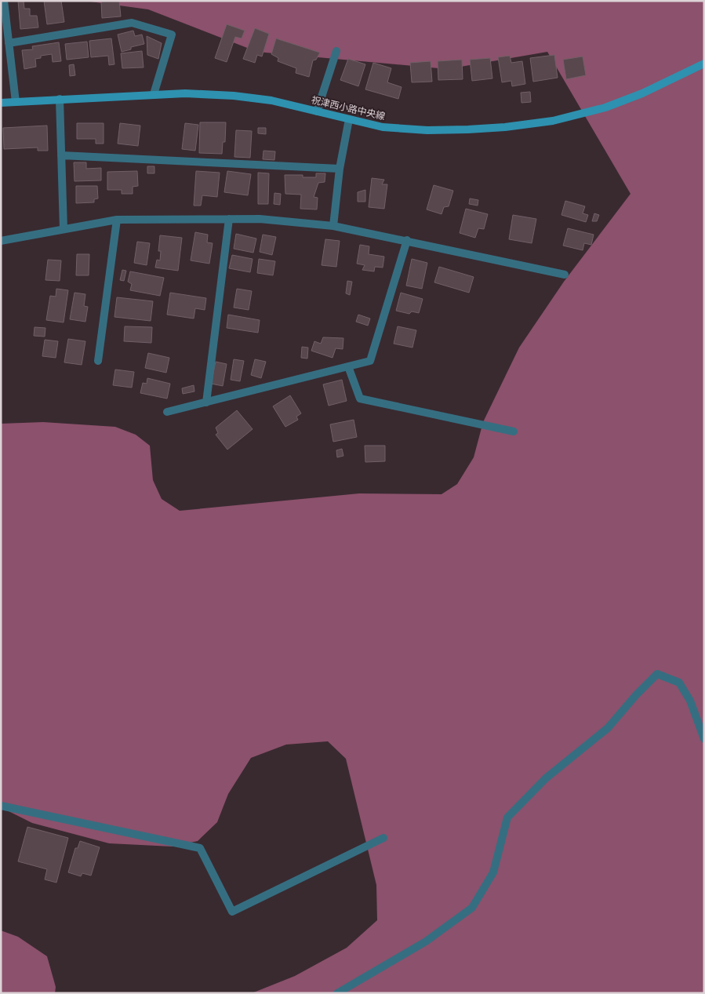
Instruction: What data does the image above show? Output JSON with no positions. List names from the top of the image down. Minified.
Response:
{"streets":{"main road":["祝津西小路中央線"]}}
